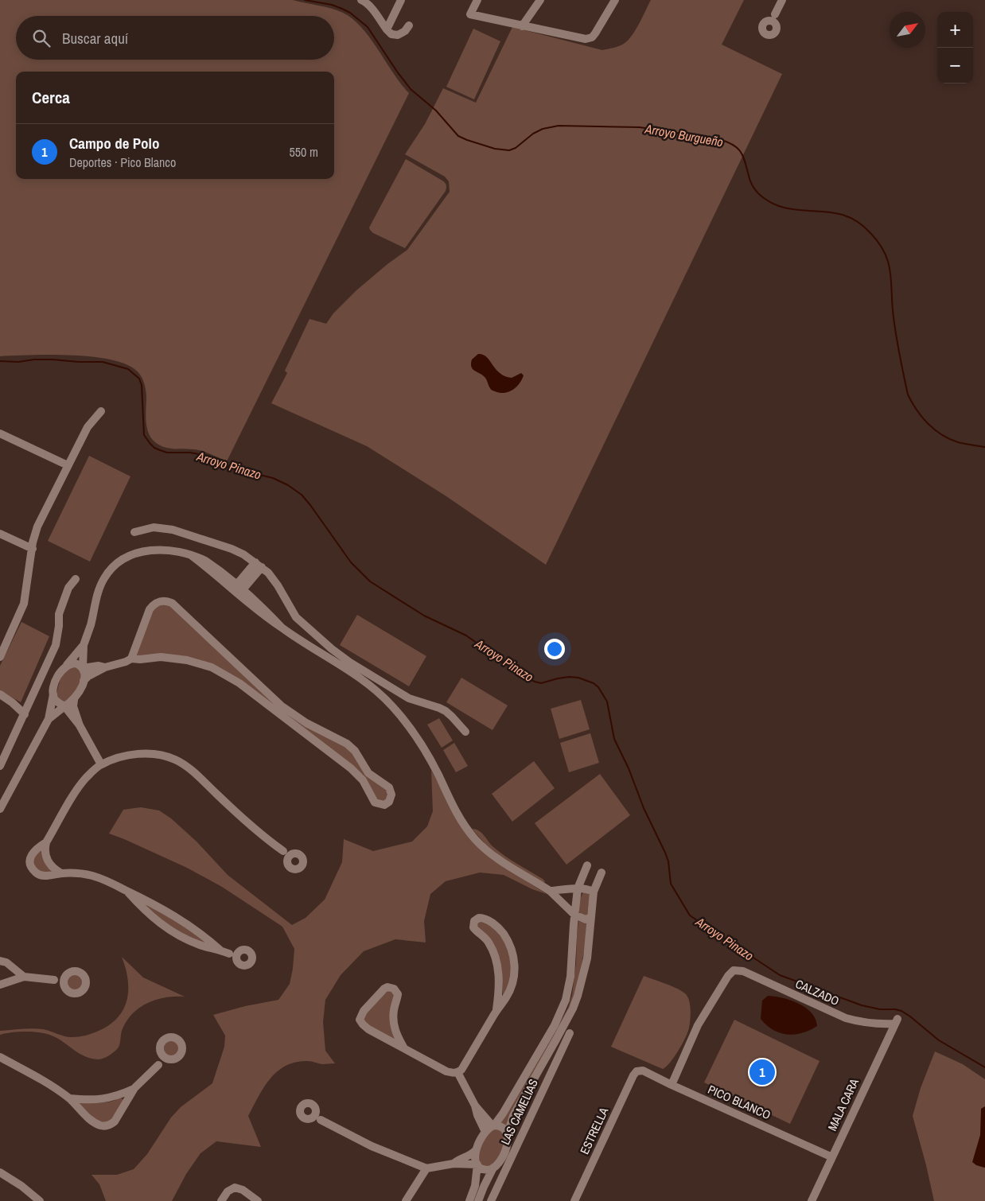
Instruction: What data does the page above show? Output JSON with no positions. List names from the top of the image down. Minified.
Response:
{"streets":{"street":["CALZADO","PICO BLANCO","MALA CARA","LAS CAMELIAS","ESTRELLA"]},"crossings":[["CALZADO","PICO BLANCO"],["CALZADO","MALA CARA"],["PICO BLANCO","MALA CARA"],["PICO BLANCO","ESTRELLA"]],"water":["Arroyo Burgueño","Arroyo Pinazo"],"north":"top right","page":{"map_buttons":["+","−"],"search":"Buscar aquí","heading":"Cerca","list":[{"mark":"1","name":"Campo de Polo","note":"Deportes · Pico Blanco","value":"550 m"}],"pins":"1"}}
